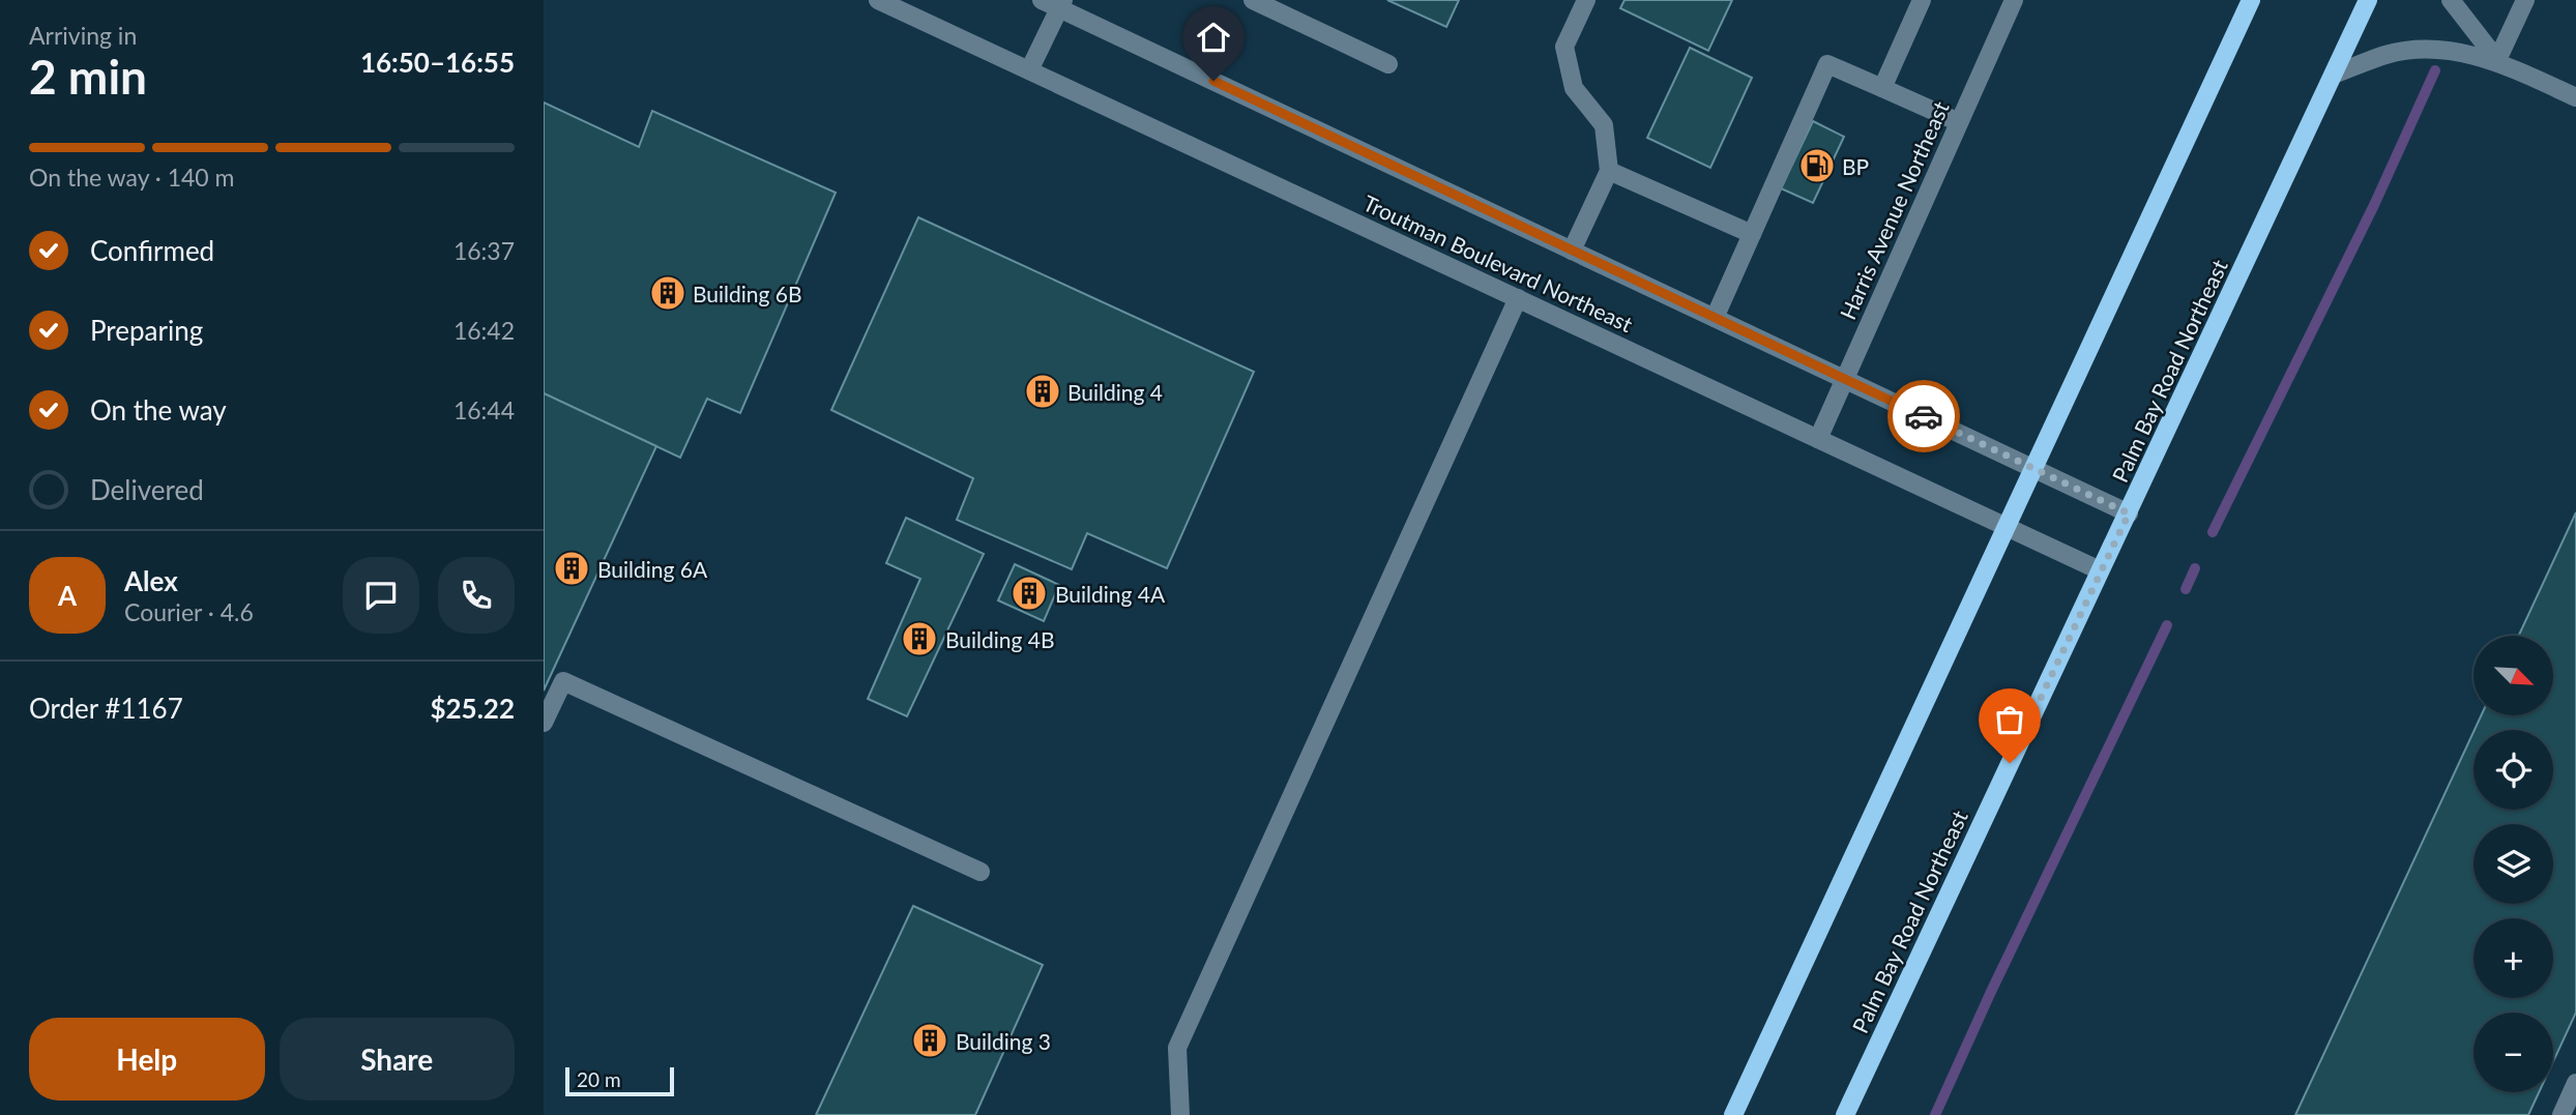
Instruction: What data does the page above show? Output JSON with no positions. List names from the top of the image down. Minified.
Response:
{"streets":{"main road":["Palm Bay Road Northeast"],"street":["Harris Avenue Northeast","Troutman Boulevard Northeast"]},"crossings":[["Harris Avenue Northeast","Troutman Boulevard Northeast"],["Troutman Boulevard Northeast","Palm Bay Road Northeast"]],"places":{"fuel station":["BP"],"building":["Building 6B","Building 4","Building 6A","Building 4A","Building 4B","Building 3"]},"scale_bar":"20 m","north":"bottom right","page":{"heading":["2 min","Arriving in","16:50–16:55"],"panel":["Alex","Courier · 4.6","Order #1167","$25.22"],"bar":"On the way · 140 m","list":[["Confirmed","16:37"],["Preparing","16:42"],["On the way","16:44"],"Delivered"],"round":"A","map_buttons":["+","−"],"buttons":["Help","Share"],"scale":"20 m"}}
